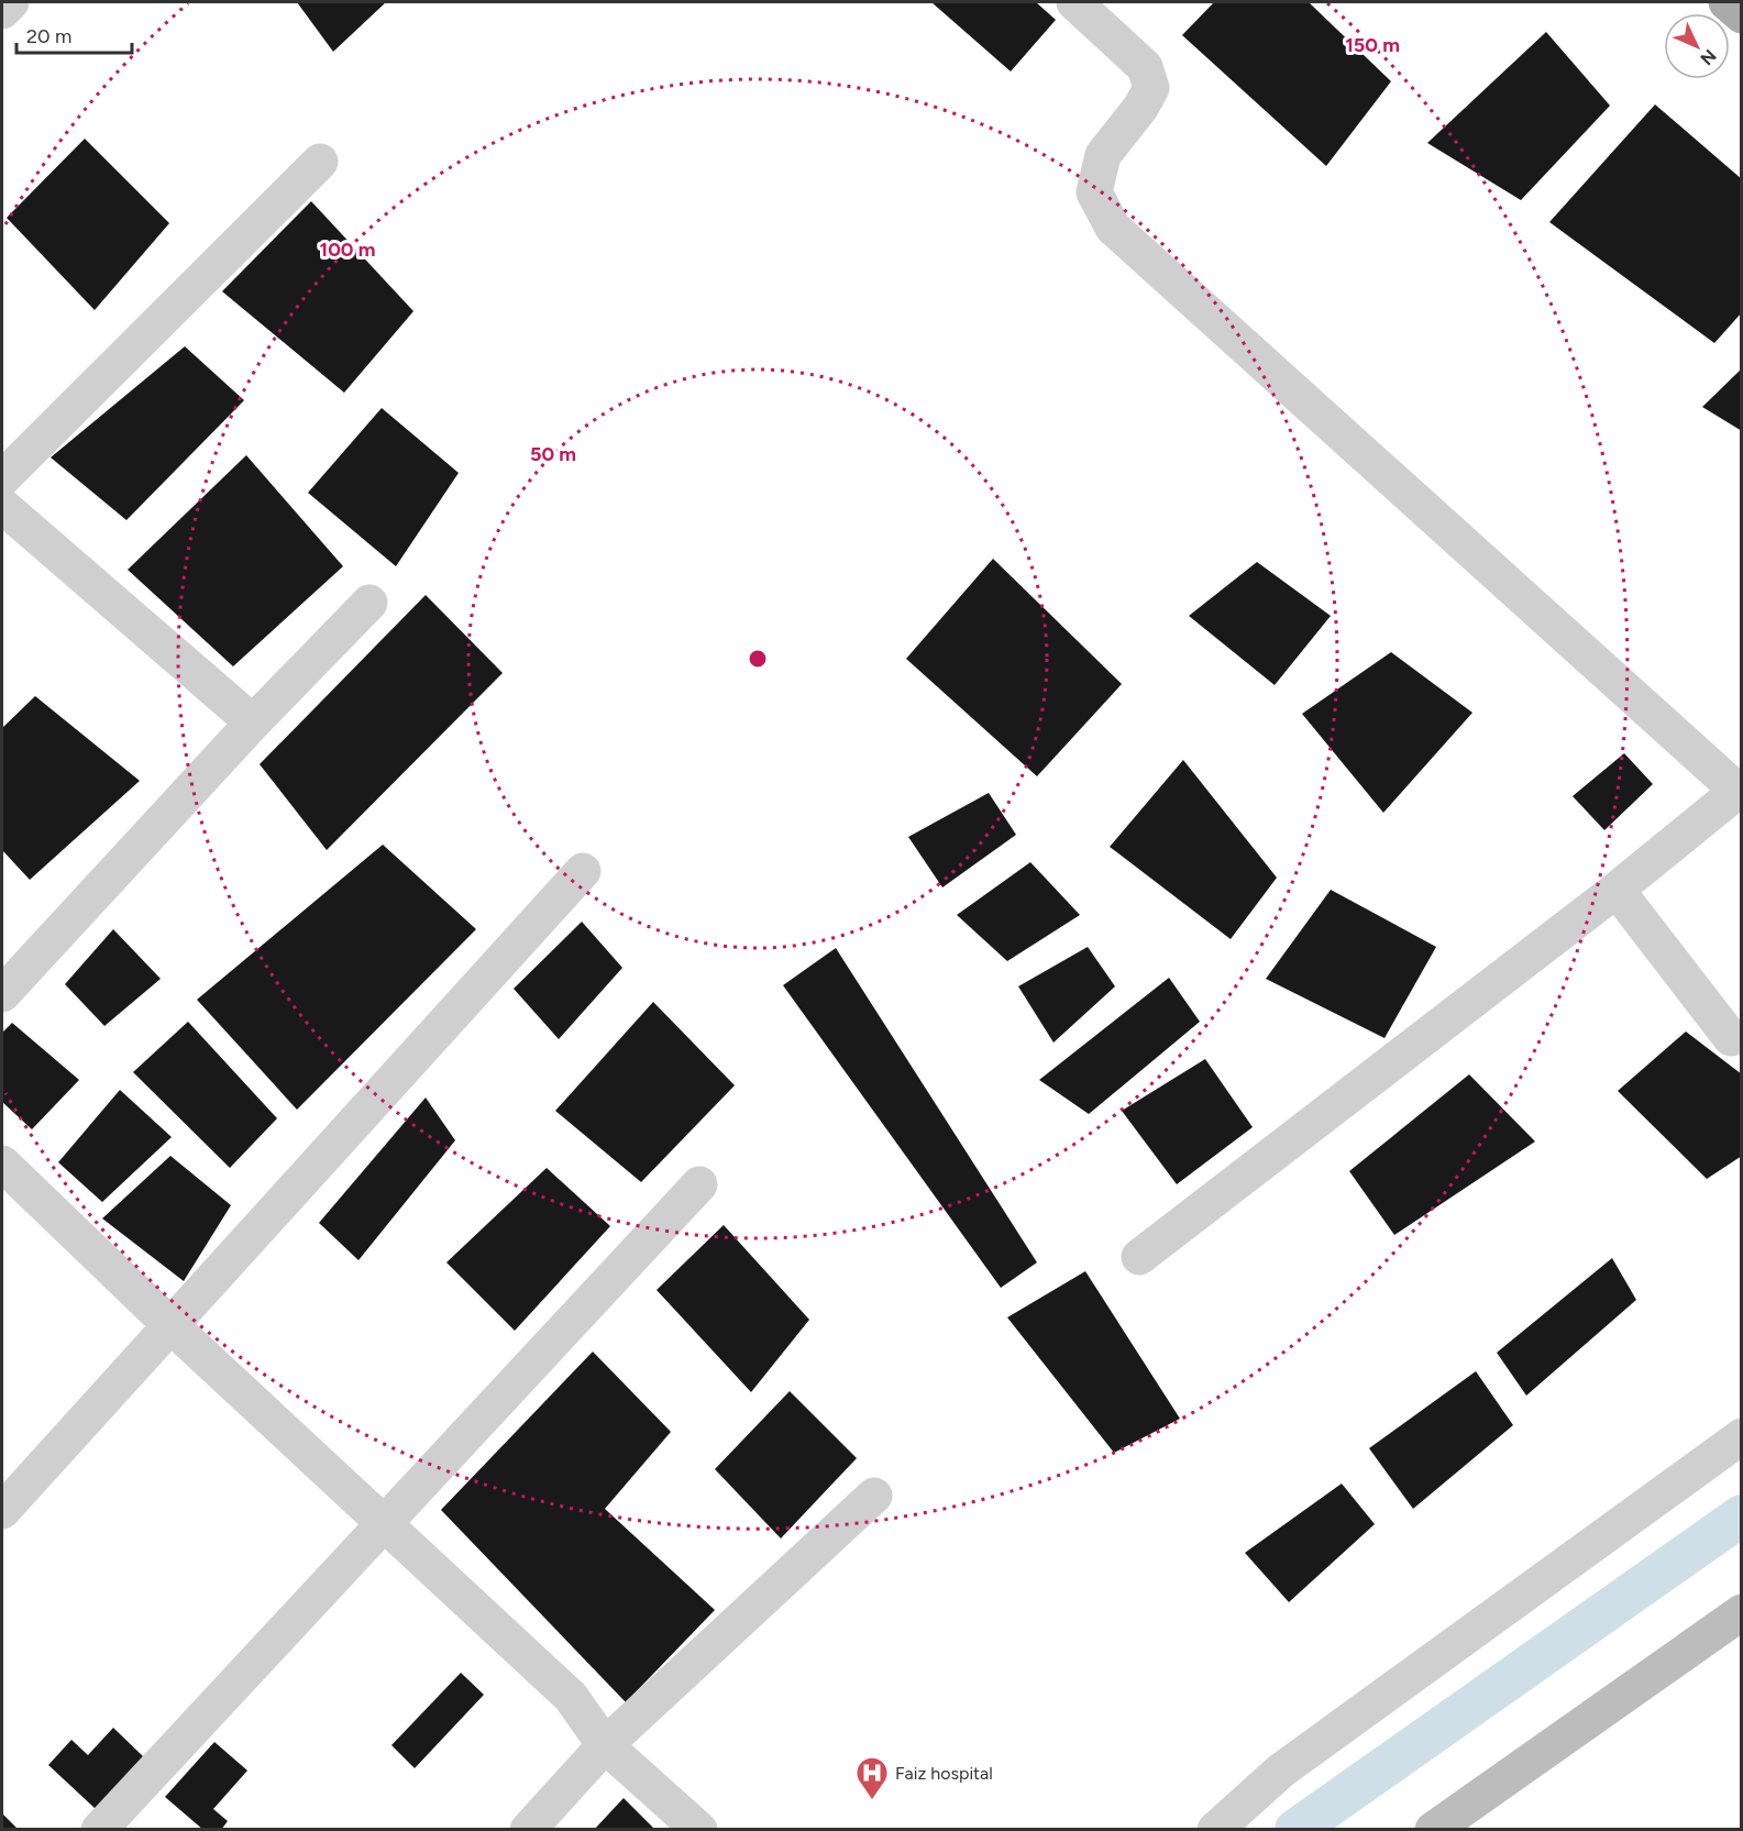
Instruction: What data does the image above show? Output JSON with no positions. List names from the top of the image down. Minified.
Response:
{"places":{"hospital":["Faiz hospital"]},"scale_bar":"20 m","north":"bottom right","rings":["150 m","100 m","50 m"]}
